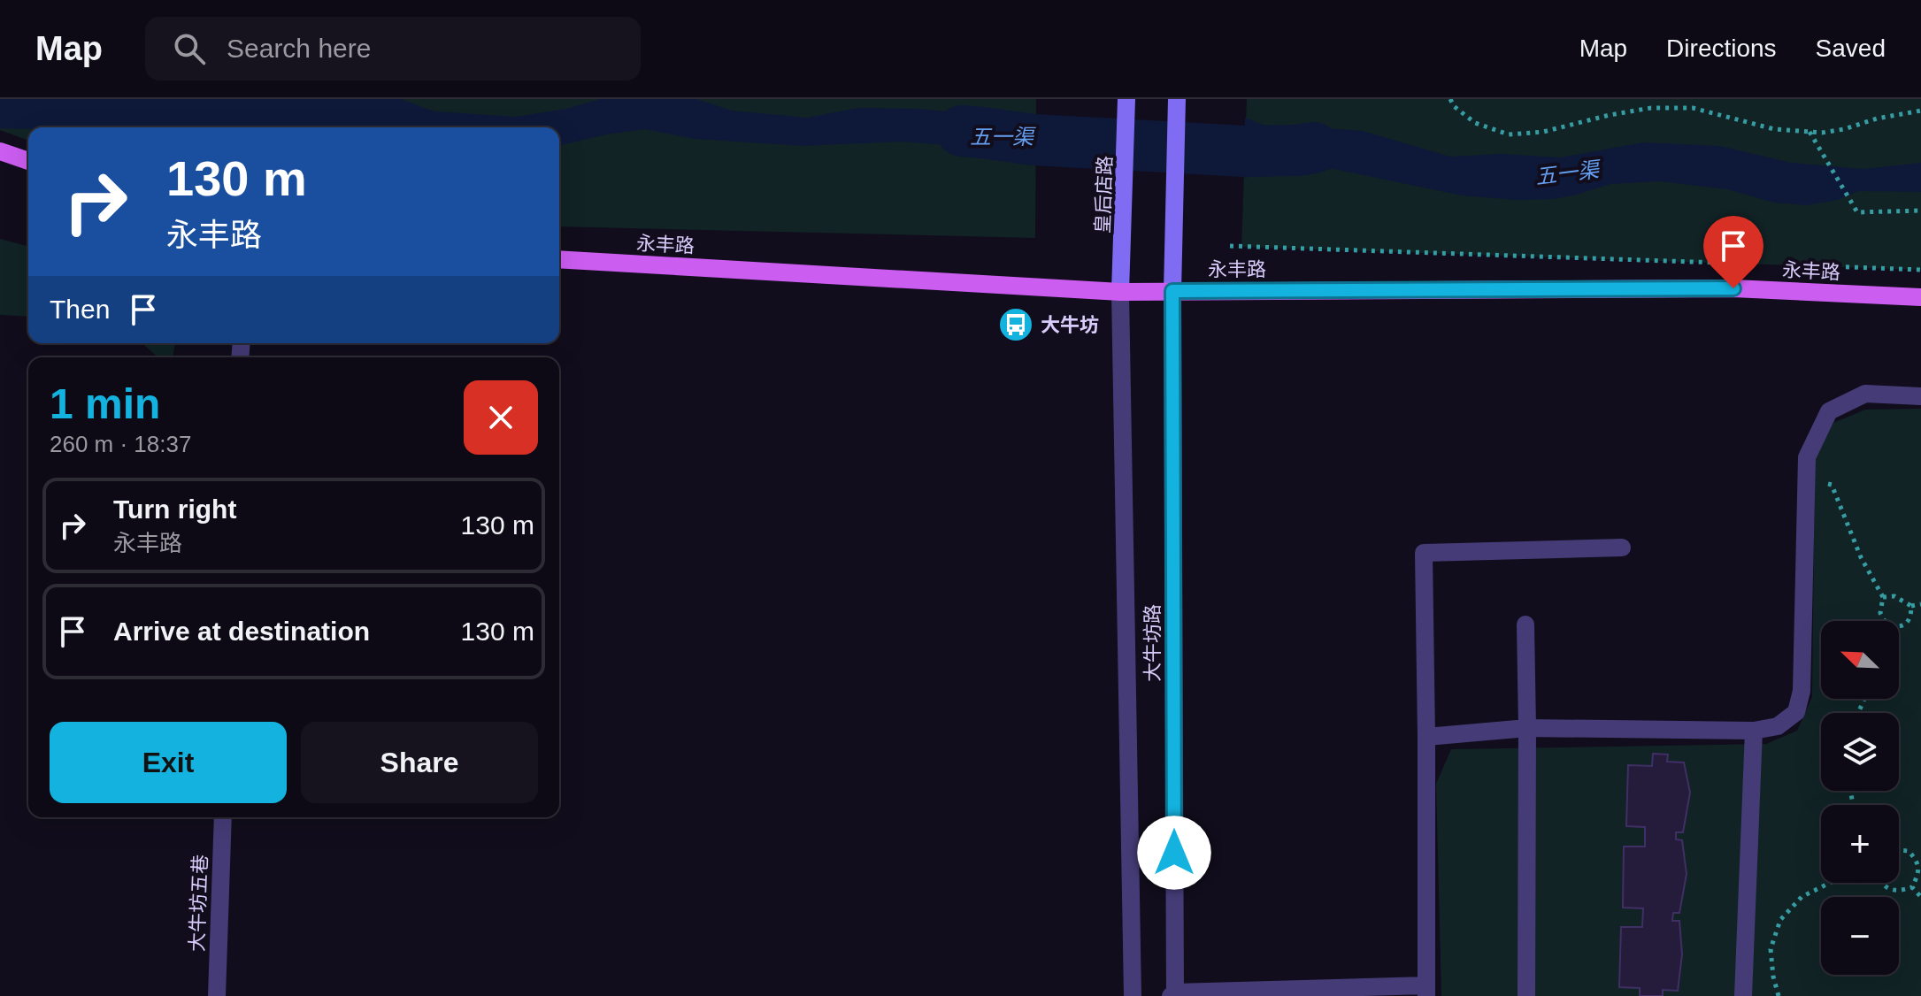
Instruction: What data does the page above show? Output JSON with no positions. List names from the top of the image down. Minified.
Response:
{"streets":{"main road":["皇后店路","永丰路"],"street":["大牛坊路","大牛坊五巷"]},"crossings":[["皇后店路","永丰路"],["皇后店路","大牛坊路"],["永丰路","大牛坊路"]],"water":["五一渠"],"places":{"bus stop":["大牛坊"]},"north":"top left","page":{"header":"Map","search":"Search here","nav":["Map","Directions","Saved"],"turn":["130 m","永丰路"],"then":"Then","heading":["1 min","260 m · 18:37"],"list":[{"name":"Turn right","note":"永丰路","value":"130 m"},{"name":"Arrive at destination","value":"130 m"}],"map_buttons":["+","−"],"buttons":["Exit","Share"]}}
